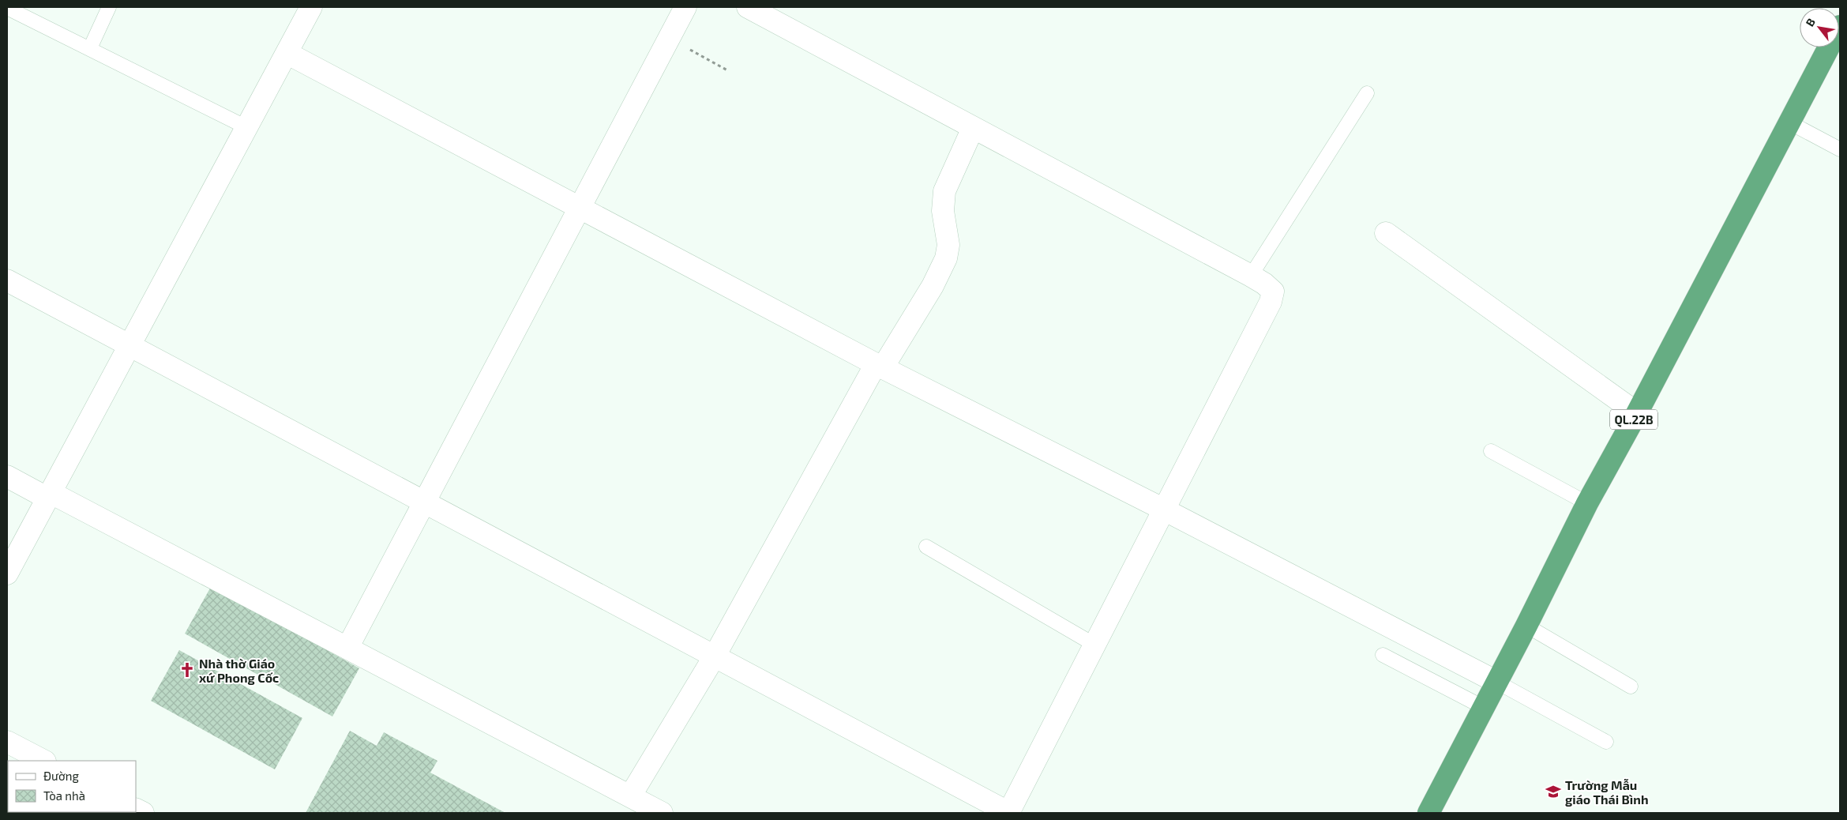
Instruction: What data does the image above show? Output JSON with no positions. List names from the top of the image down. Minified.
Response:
{"streets":{"highway":["QL.22B"]},"places":{"church":["Nhà thờ Giáo xứ Phong Cốc"],"school or university":["Trường Mẫu giáo Thái Bình"]},"legend":["Đường","Tòa nhà"],"north":"top left"}
